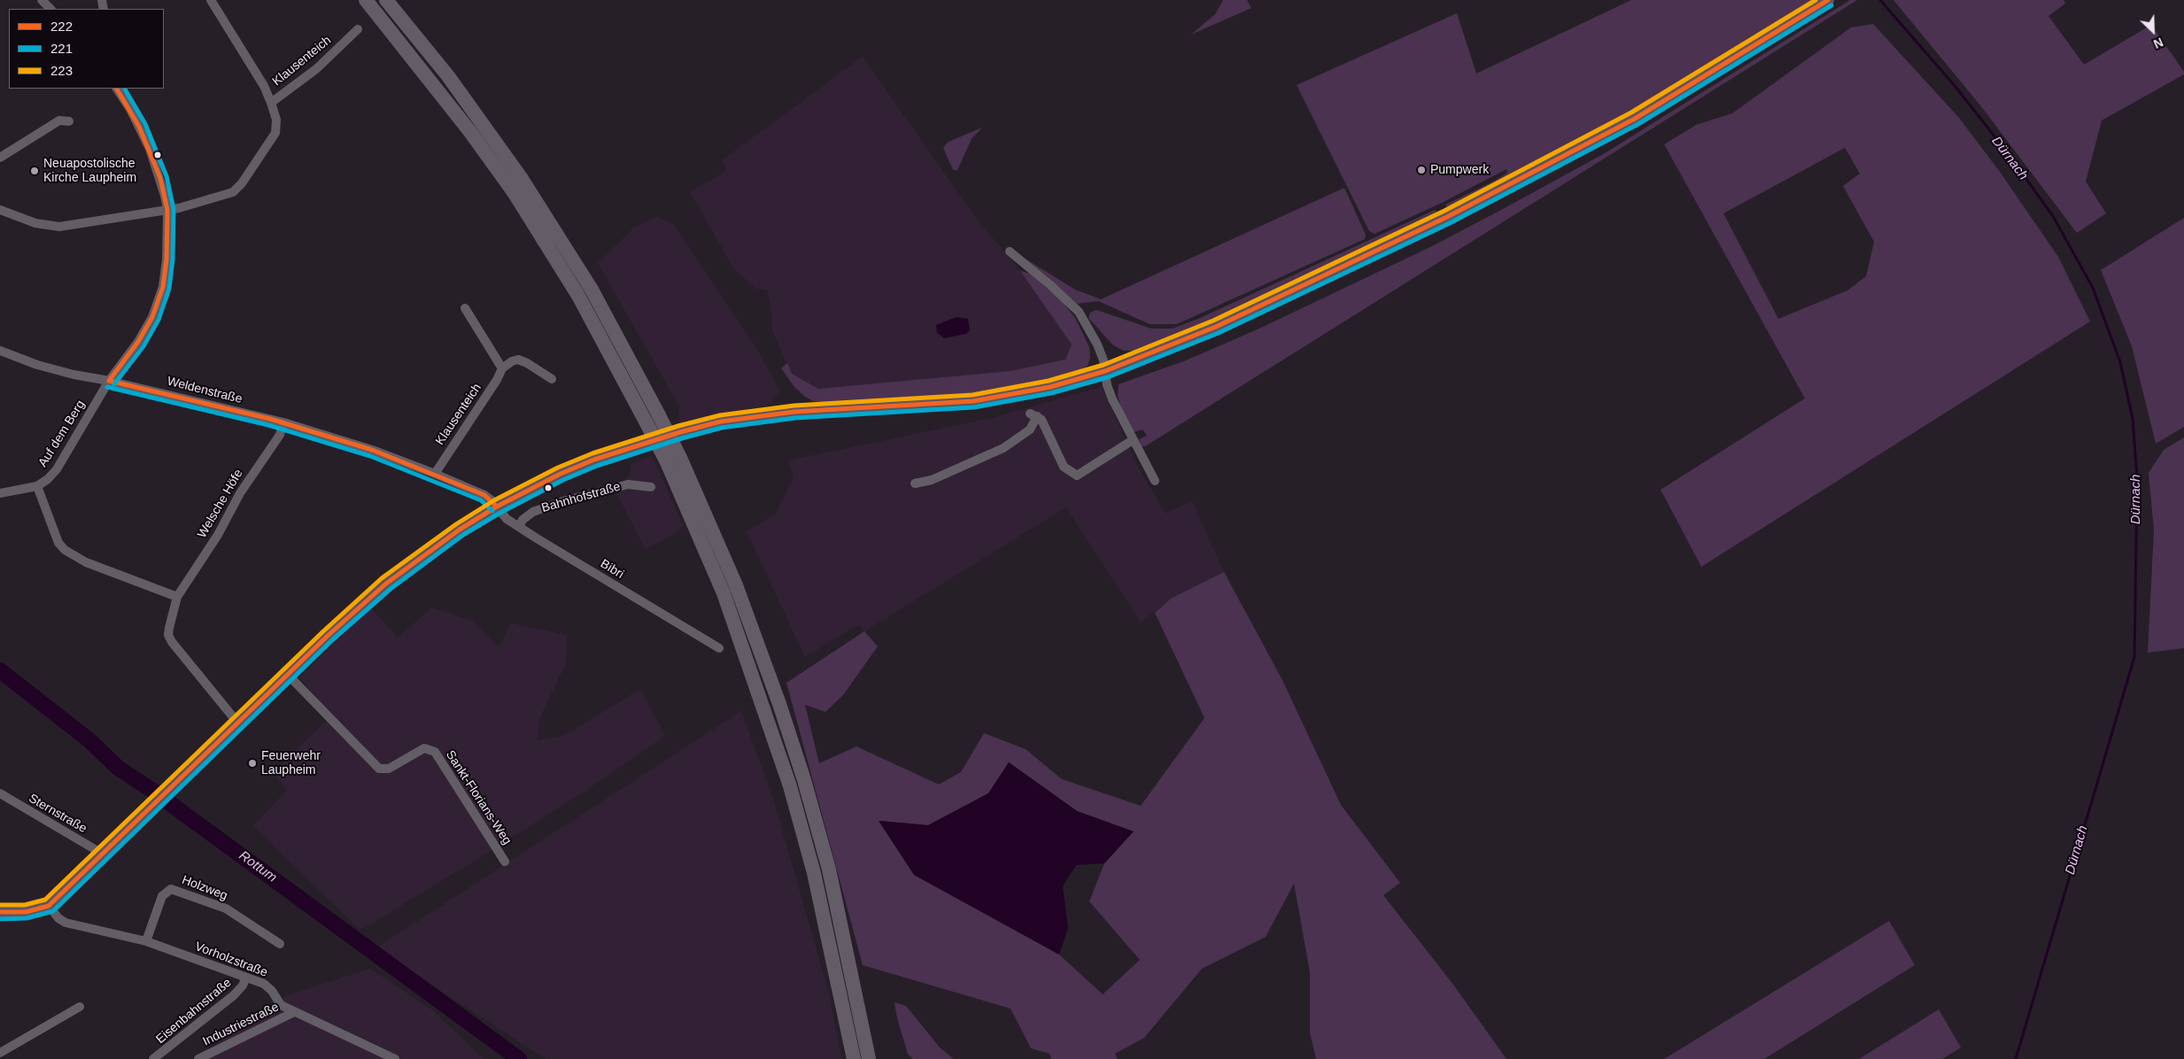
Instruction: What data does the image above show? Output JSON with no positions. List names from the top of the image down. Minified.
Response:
{"streets":{"main road":["Bahnhofstraße"],"street":["Klausenteich","Weldenstraße","Auf dem Berg","Welsche Höfe","Bibri","Sankt-Florians-Weg","Sternstraße","Holzweg","Vorholzstraße","Eisenbahnstraße","Industriestraße"]},"crossings":[["Klausenteich","Weldenstraße"],["Klausenteich","Auf dem Berg"],["Weldenstraße","Auf dem Berg"],["Weldenstraße","Bahnhofstraße"],["Weldenstraße","Welsche Höfe"],["Weldenstraße","Bibri"],["Bahnhofstraße","Welsche Höfe"],["Bahnhofstraße","Bibri"],["Bahnhofstraße","Sankt-Florians-Weg"],["Bahnhofstraße","Sternstraße"],["Bahnhofstraße","Vorholzstraße"],["Holzweg","Vorholzstraße"],["Vorholzstraße","Eisenbahnstraße"],["Vorholzstraße","Industriestraße"]],"water":["Dürnach","Rottum"],"places":["Pumpwerk","Neuapostolische Kirche Laupheim","Feuerwehr Laupheim"],"lines":["transit line 222","transit line 223","transit line 221"],"legend":["222","221","223"],"north":"bottom right"}
